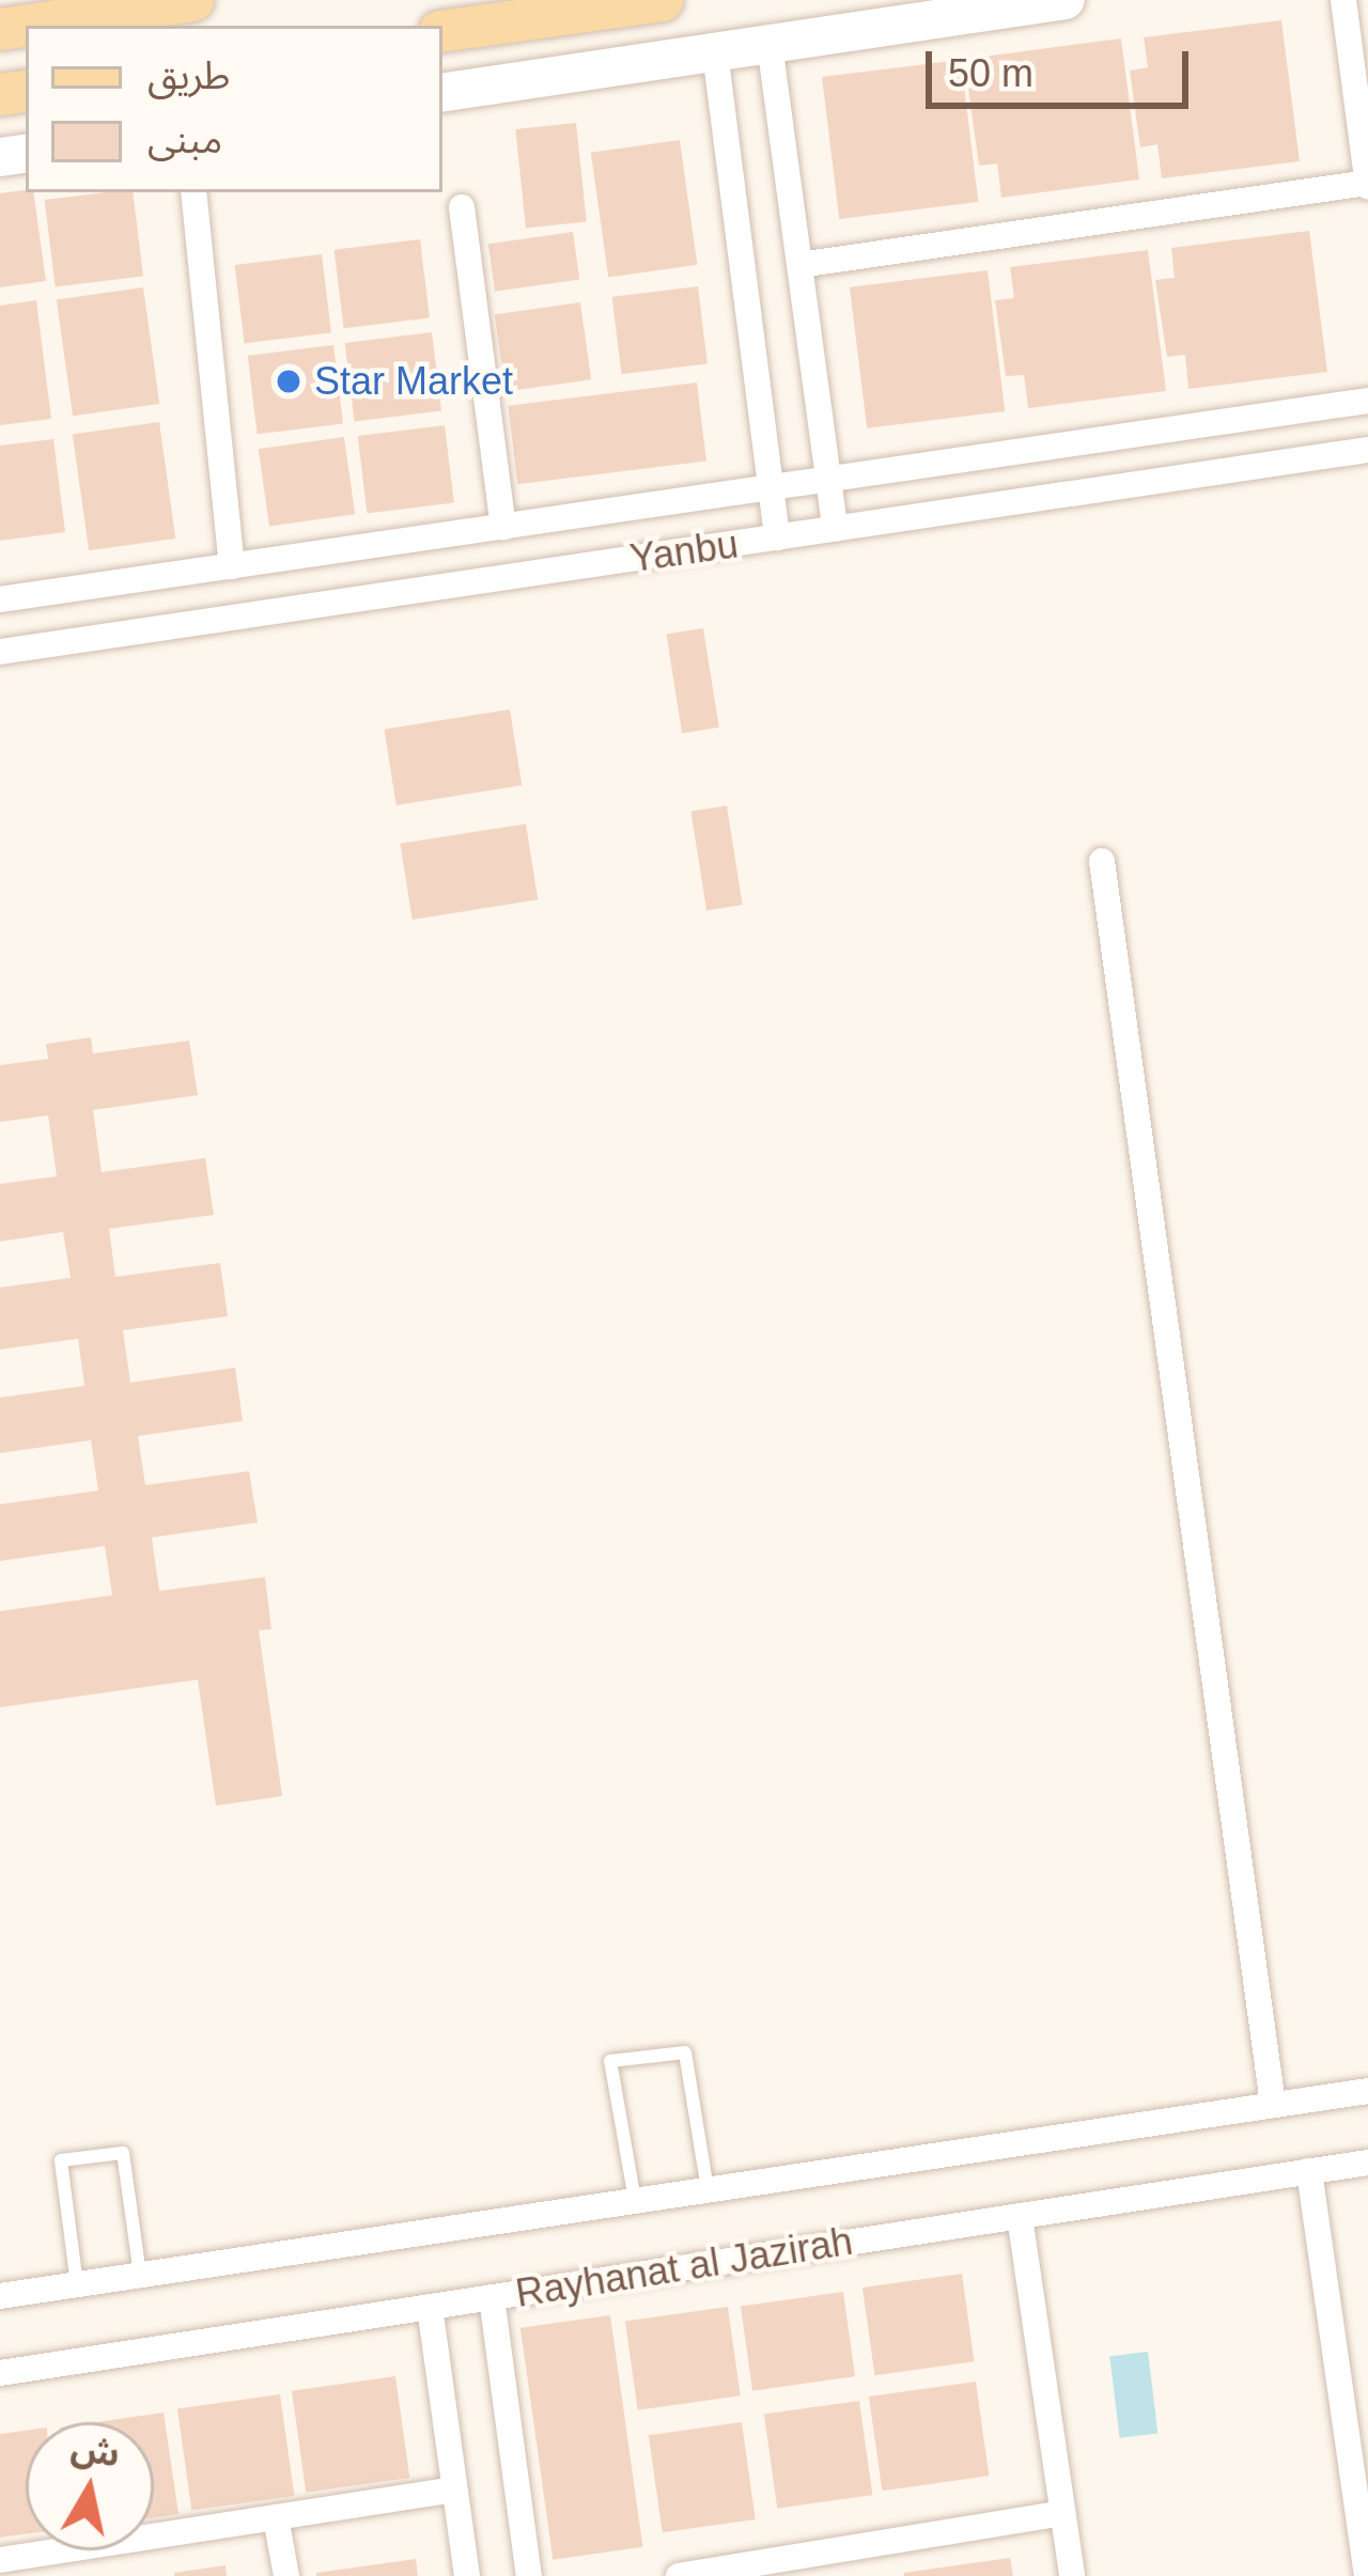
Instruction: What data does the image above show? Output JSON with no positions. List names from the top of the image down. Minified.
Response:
{"streets":{"street":["Yanbu","Rayhanat al Jazirah"]},"places":["Star Market"],"legend":["طريق","مبنى"],"scale_bar":"50 m","north":"top"}
